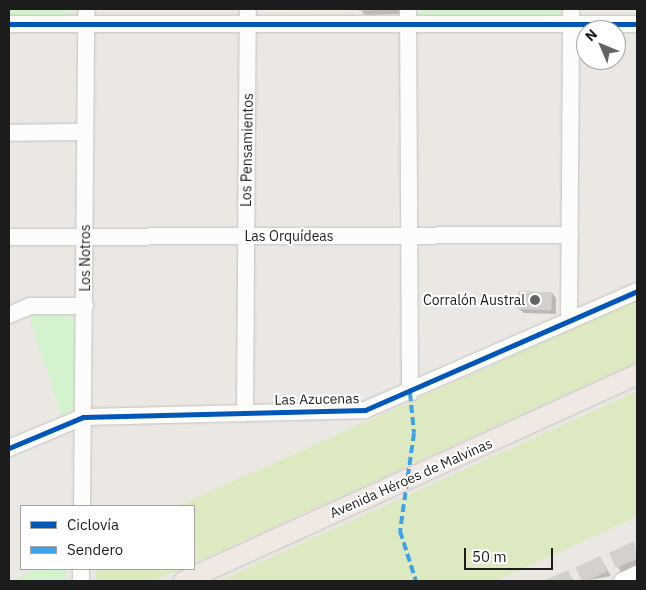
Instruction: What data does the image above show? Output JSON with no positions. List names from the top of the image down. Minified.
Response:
{"streets":{"main road":["Avenida Héroes de Malvinas"],"street":["Los Pensamientos","Las Orquídeas","Los Notros","Las Azucenas"]},"crossings":[["Los Pensamientos","Las Orquídeas"],["Los Pensamientos","Las Azucenas"],["Las Orquídeas","Los Notros"],["Los Notros","Las Azucenas"]],"places":["Corralón Austral"],"legend":["Ciclovía","Sendero"],"scale_bar":"50 m","north":"top left"}
